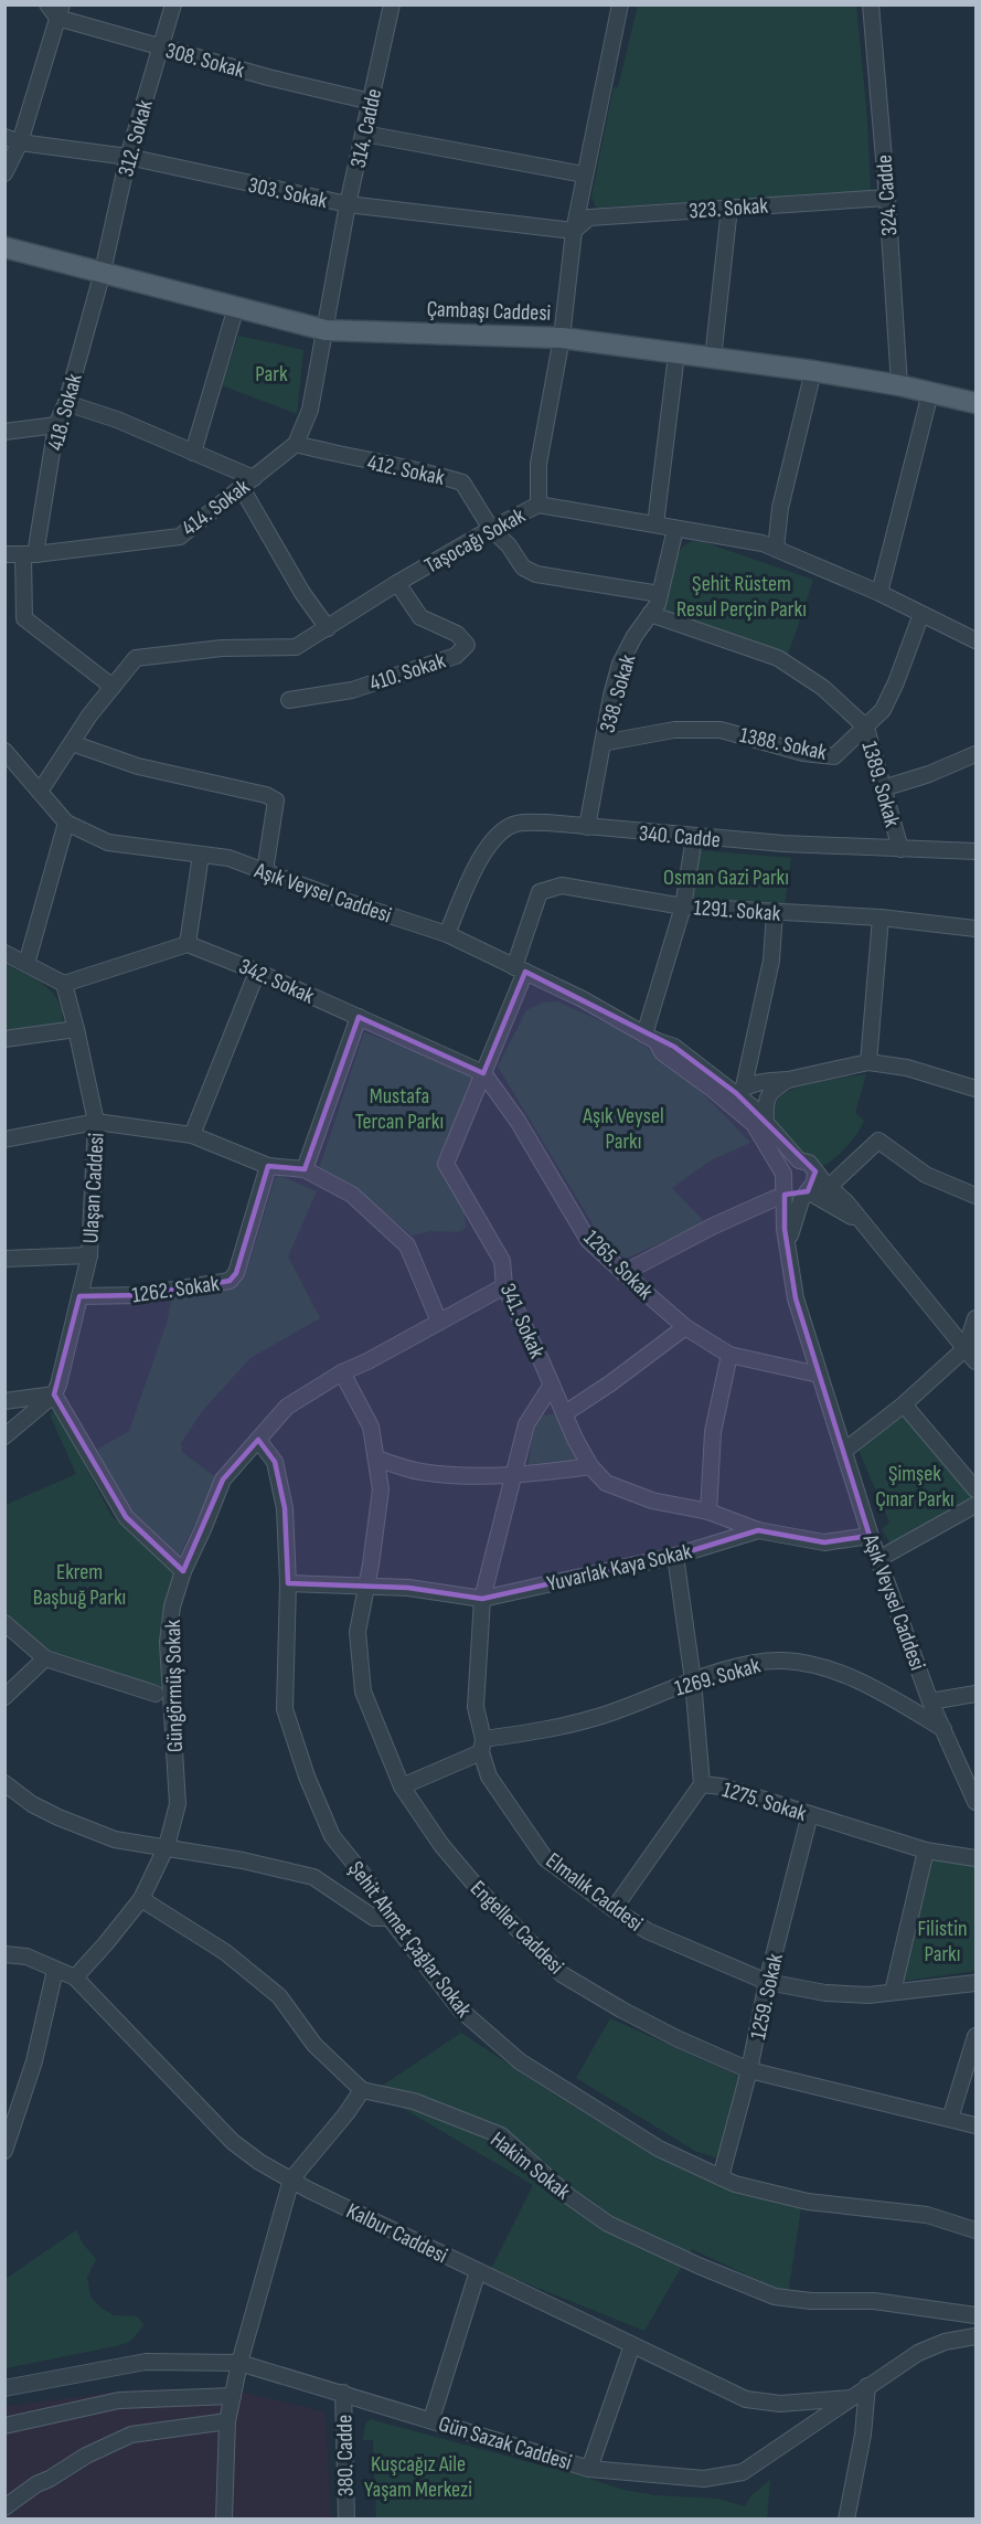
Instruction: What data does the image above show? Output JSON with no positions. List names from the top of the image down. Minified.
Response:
{"streets":{"main road":["Çambaşı Caddesi"],"street":["308. Sokak","314. Cadde","312. Sokak","303. Sokak","324. Cadde","323. Sokak","418. Sokak","412. Sokak","414. Sokak","Taşocağı Sokak","410. Sokak","338. Sokak","1388. Sokak","1389. Sokak","340. Cadde","Aşık Veysel Caddesi","1291. Sokak","342. Sokak","Ulaşan Caddesi","1265. Sokak","1262. Sokak","341. Sokak","Yuvarlak Kaya Sokak","1269. Sokak","Güngörmüş Sokak","1275. Sokak","Elmalık Caddesi","Engeller Caddesi","Şehit Ahmet Çağlar Sokak","1259. Sokak","Hakim Sokak","Kalbur Caddesi","Gün Sazak Caddesi","380. Cadde"]},"crossings":[["308. Sokak","314. Cadde"],["308. Sokak","312. Sokak"],["314. Cadde","303. Sokak"],["314. Cadde","Çambaşı Caddesi"],["314. Cadde","414. Sokak"],["312. Sokak","303. Sokak"],["312. Sokak","Çambaşı Caddesi"],["312. Sokak","418. Sokak"],["303. Sokak","323. Sokak"],["324. Cadde","323. Sokak"],["324. Cadde","Çambaşı Caddesi"],["Çambaşı Caddesi","418. Sokak"],["Çambaşı Caddesi","414. Sokak"],["418. Sokak","414. Sokak"],["418. Sokak","Taşocağı Sokak"],["412. Sokak","414. Sokak"],["412. Sokak","Taşocağı Sokak"],["412. Sokak","338. Sokak"],["Taşocağı Sokak","410. Sokak"],["Taşocağı Sokak","338. Sokak"],["Taşocağı Sokak","1388. Sokak"],["Taşocağı Sokak","Aşık Veysel Caddesi"],["338. Sokak","1388. Sokak"],["338. Sokak","1389. Sokak"],["338. Sokak","340. Cadde"],["1388. Sokak","1389. Sokak"],["1389. Sokak","340. Cadde"],["340. Cadde","Aşık Veysel Caddesi"],["Aşık Veysel Caddesi","1291. Sokak"],["Aşık Veysel Caddesi","1265. Sokak"],["Aşık Veysel Caddesi","341. Sokak"],["Aşık Veysel Caddesi","Yuvarlak Kaya Sokak"],["Aşık Veysel Caddesi","1269. Sokak"],["1291. Sokak","341. Sokak"],["342. Sokak","1265. Sokak"],["342. Sokak","341. Sokak"],["Ulaşan Caddesi","1262. Sokak"],["1265. Sokak","341. Sokak"],["341. Sokak","Yuvarlak Kaya Sokak"],["341. Sokak","Güngörmüş Sokak"],["341. Sokak","Elmalık Caddesi"],["Yuvarlak Kaya Sokak","Elmalık Caddesi"],["Yuvarlak Kaya Sokak","Engeller Caddesi"],["Yuvarlak Kaya Sokak","Şehit Ahmet Çağlar Sokak"],["1269. Sokak","Elmalık Caddesi"],["1269. Sokak","Engeller Caddesi"],["Güngörmüş Sokak","Engeller Caddesi"],["Güngörmüş Sokak","Şehit Ahmet Çağlar Sokak"],["Güngörmüş Sokak","Kalbur Caddesi"],["1275. Sokak","Elmalık Caddesi"],["1275. Sokak","1259. Sokak"],["Elmalık Caddesi","1259. Sokak"],["Engeller Caddesi","1259. Sokak"],["Şehit Ahmet Çağlar Sokak","1259. Sokak"],["Kalbur Caddesi","Gün Sazak Caddesi"],["Gün Sazak Caddesi","380. Cadde"]],"parks":["Park","Şehit Rüstem Resul Perçin Parkı","Osman Gazi Parkı","Mustafa Tercan Parkı","Aşık Veysel Parkı","Şimşek Çınar Parkı","Ekrem Başbuğ Parkı","Filistin Parkı","Kuşcağız Aile Yaşam Merkezi"]}
